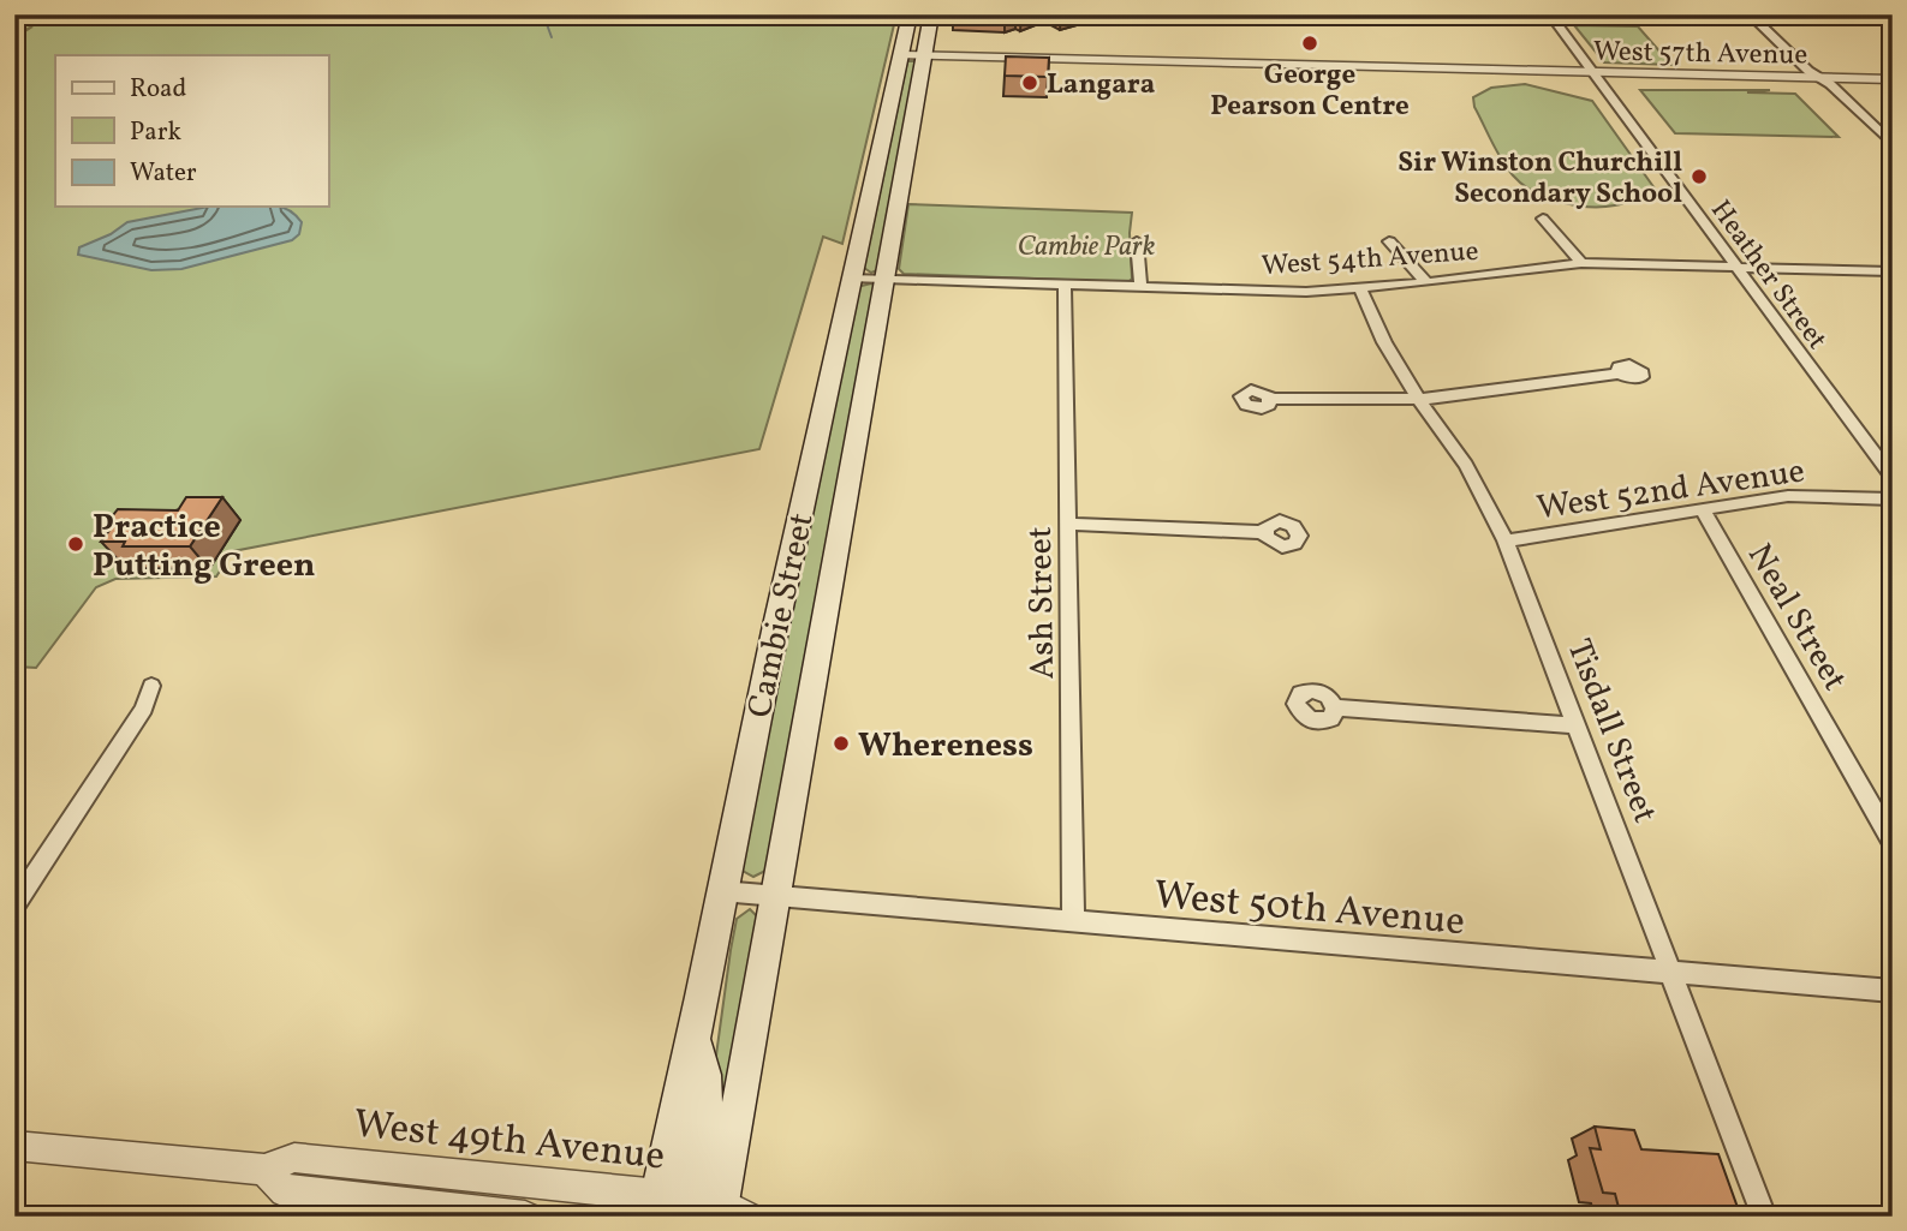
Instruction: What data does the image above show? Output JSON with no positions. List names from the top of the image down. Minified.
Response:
{"streets":{"main road":["Cambie Street"],"street":["West 57th Avenue","West 54th Avenue","Heather Street","West 52nd Avenue","Ash Street","Neal Street","Tisdall Street","West 50th Avenue","West 49th Avenue"]},"crossings":[["West 57th Avenue","Heather Street"],["West 57th Avenue","Cambie Street"],["West 54th Avenue","Heather Street"],["West 54th Avenue","Ash Street"],["West 54th Avenue","Cambie Street"],["West 54th Avenue","Tisdall Street"],["West 52nd Avenue","Neal Street"],["West 52nd Avenue","Tisdall Street"],["Ash Street","West 50th Avenue"],["Cambie Street","West 50th Avenue"],["Cambie Street","West 49th Avenue"],["Tisdall Street","West 50th Avenue"]],"parks":["Cambie Park"],"places":["George Pearson Centre","Langara","Sir Winston Churchill Secondary School","Practice Putting Green","Whereness"],"legend":["Road","Park","Water"]}
